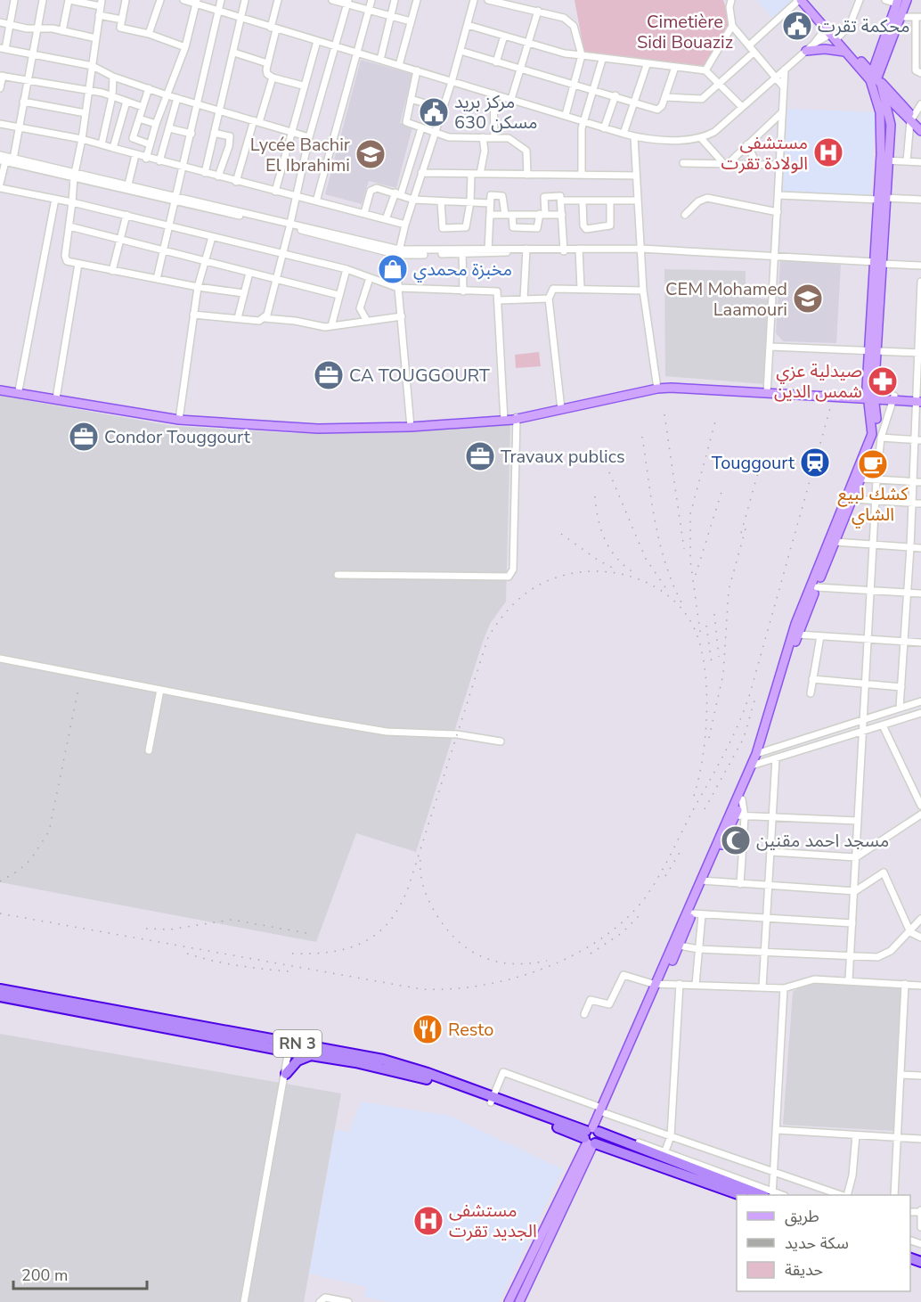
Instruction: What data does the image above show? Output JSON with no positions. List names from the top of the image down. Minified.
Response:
{"streets":{"highway":["RN 3"]},"parks":["Cimetière Sidi Bouaziz"],"places":{"public building":["محكمة تقرت","مركز بريد 630 مسكن"],"hospital":["مستشفى الولادة تقرت","مستشفى الجديد تقرت"],"school or university":["Lycée Bachir El Ibrahimi","CEM Mohamed Laamouri"],"shop":["مخبزة محمدي"],"office":["CA TOUGGOURT","Condor Touggourt","Travaux publics"],"pharmacy":["صيدلية عزي شمس الدين"],"station":["Touggourt"],"cafe":["كشك لبيع الشاي"],"mosque":["مسجد احمد مقنين"],"restaurant":["Resto"]},"legend":["طريق","سكة حديد","حديقة"],"scale_bar":"200 m"}
